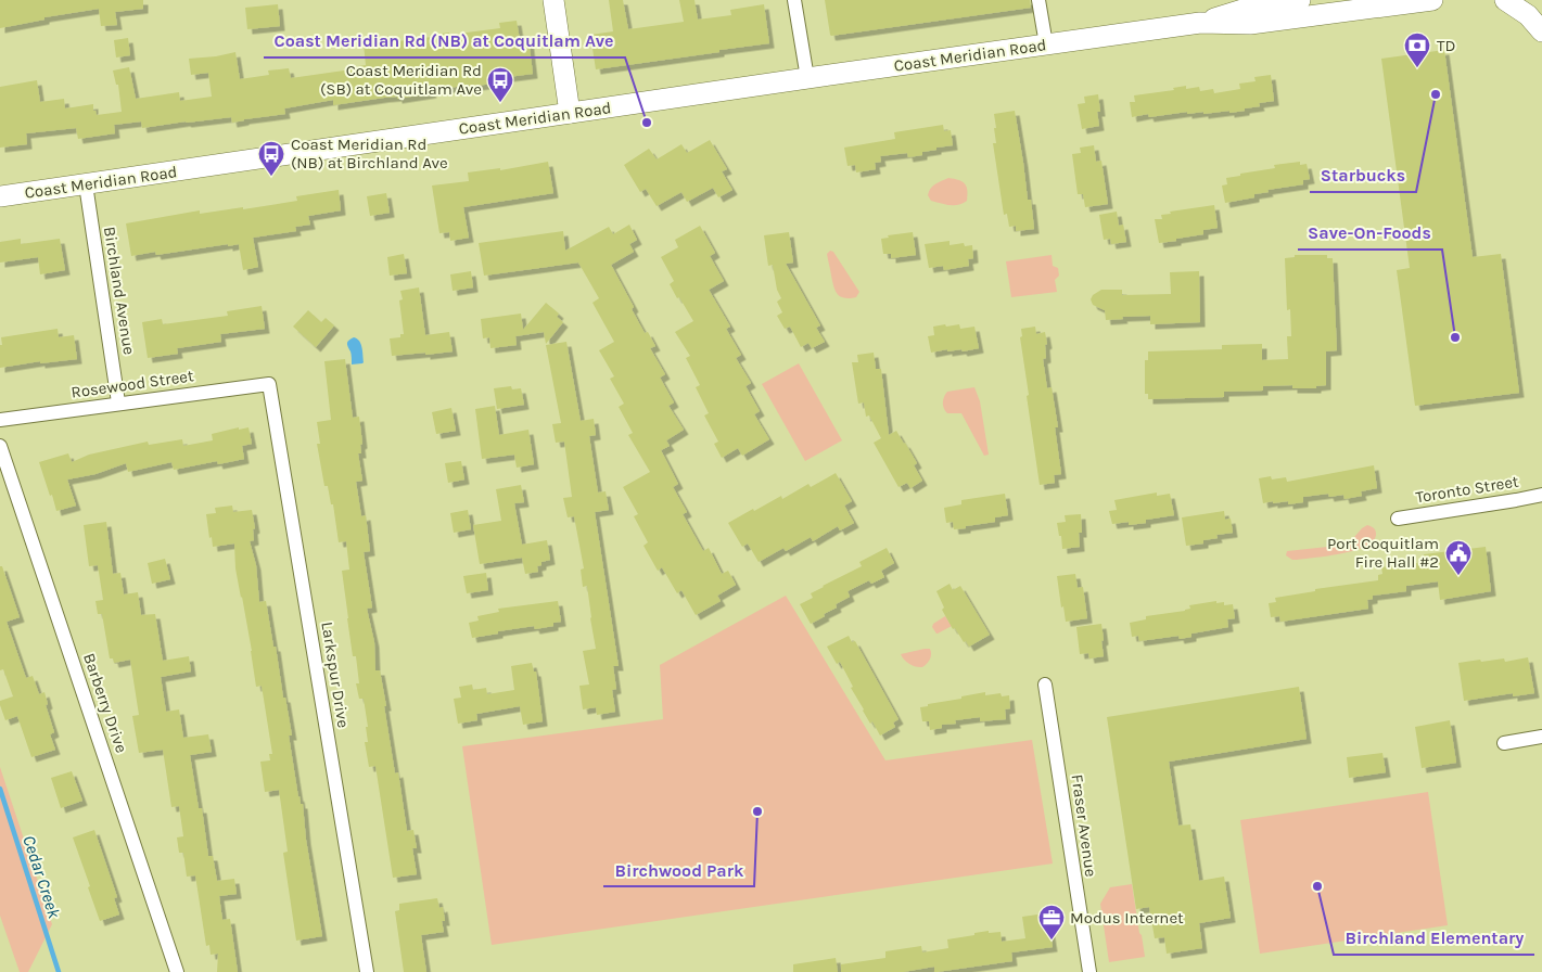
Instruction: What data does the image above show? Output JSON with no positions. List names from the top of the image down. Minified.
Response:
{"streets":{"main road":["Coast Meridian Road"],"street":["Birchland Avenue","Rosewood Street","Toronto Street","Larkspur Drive","Barberry Drive","Fraser Avenue"]},"crossings":[["Coast Meridian Road","Birchland Avenue"],["Birchland Avenue","Rosewood Street"],["Rosewood Street","Larkspur Drive"]],"water":["Cedar Creek"],"places":{"bank":["TD"],"other":["Starbucks","Coast Meridian Rd (NB) at Coquitlam Ave","Save-On-Foods","Birchwood Park","Birchland Elementary"],"bus stop":["Coast Meridian Rd (SB) at Coquitlam Ave","Coast Meridian Rd (NB) at Birchland Ave"],"public building":["Port Coquitlam Fire Hall #2"],"office":["Modus Internet"]}}
